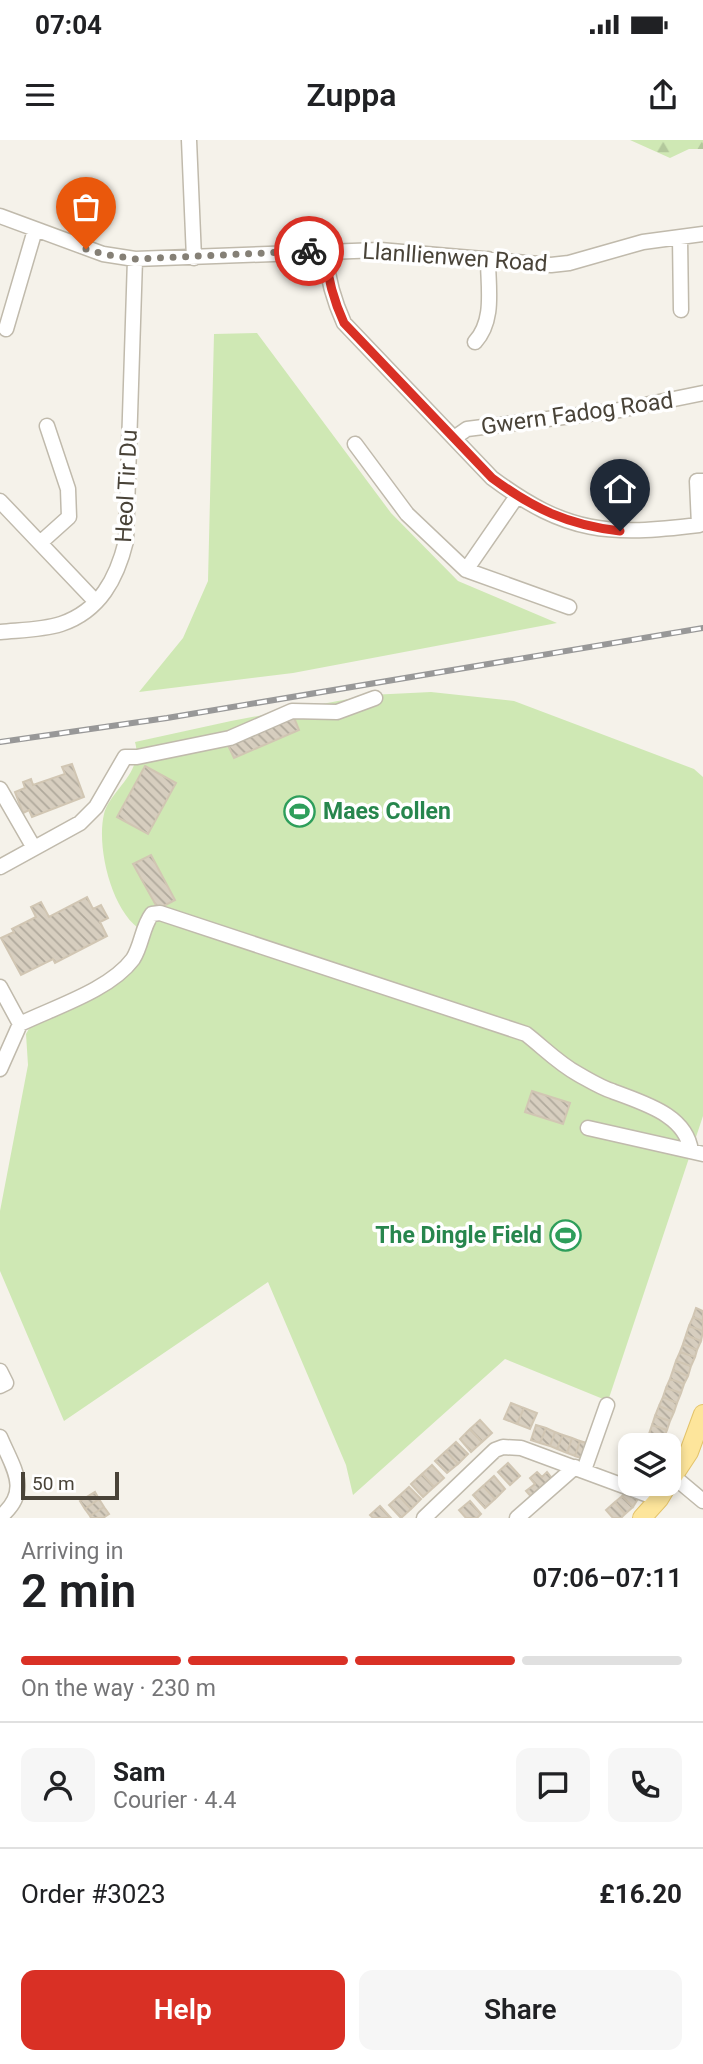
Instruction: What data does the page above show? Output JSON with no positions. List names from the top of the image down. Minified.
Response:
{"streets":{"street":["Llanllienwen Road","Gwern Fadog Road","Heol Tir Du"]},"crossings":[["Llanllienwen Road","Heol Tir Du"]],"places":{"sports":["Maes Collen","The Dingle Field"]},"scale_bar":"50 m","page":{"status":"07:04","header":"Zuppa","scale":"50 m","heading":["2 min","Arriving in","07:06–07:11"],"panel":["Sam","Courier · 4.4","Order #3023","£16.20"],"bar":"On the way · 230 m","buttons":["Help","Share"]}}
